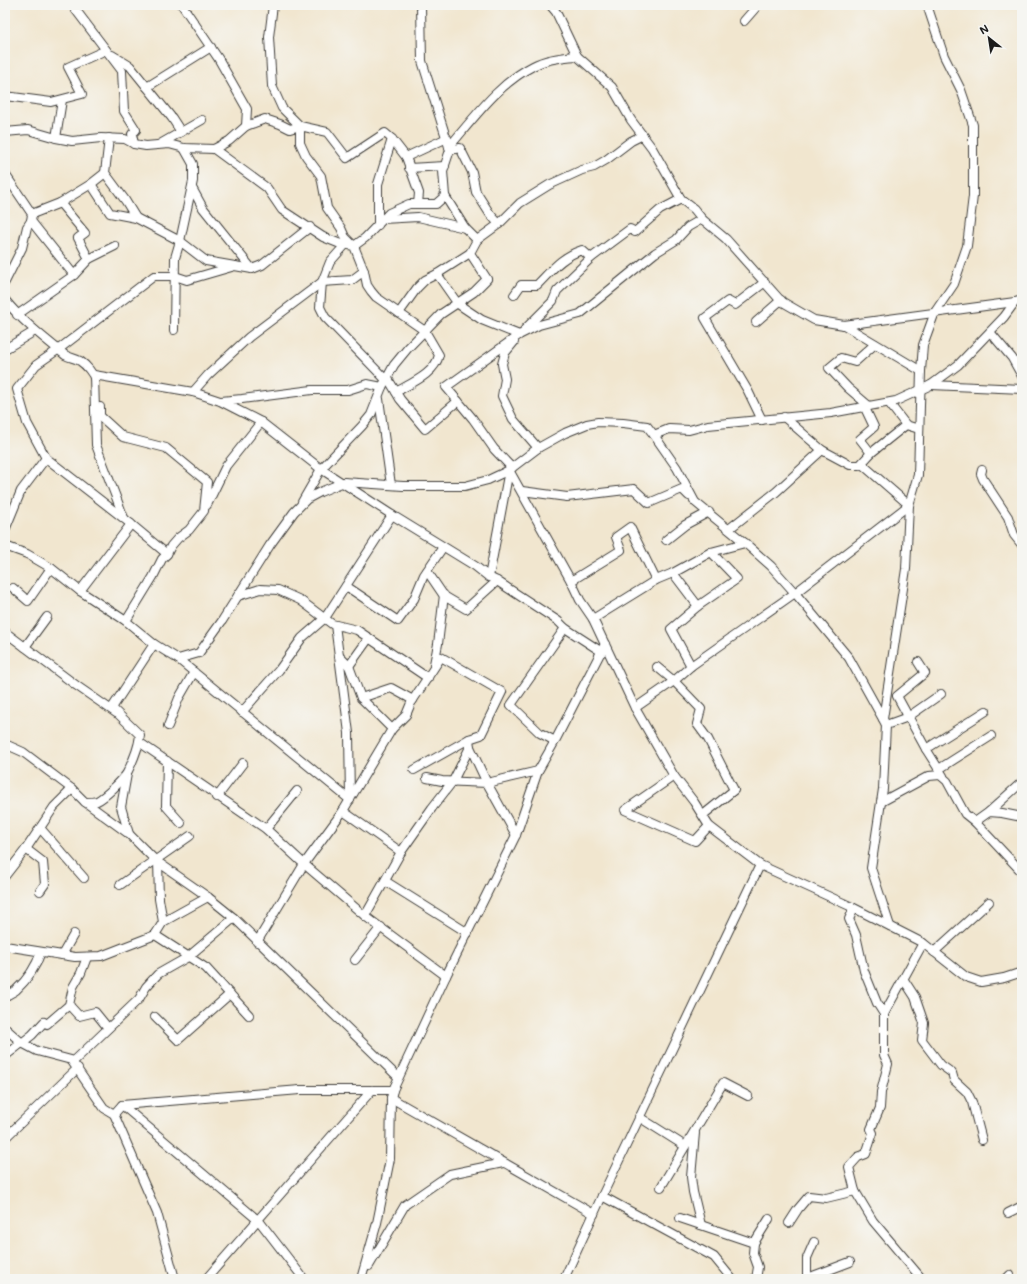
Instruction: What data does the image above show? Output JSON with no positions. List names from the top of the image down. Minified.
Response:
{"north":"top left"}
